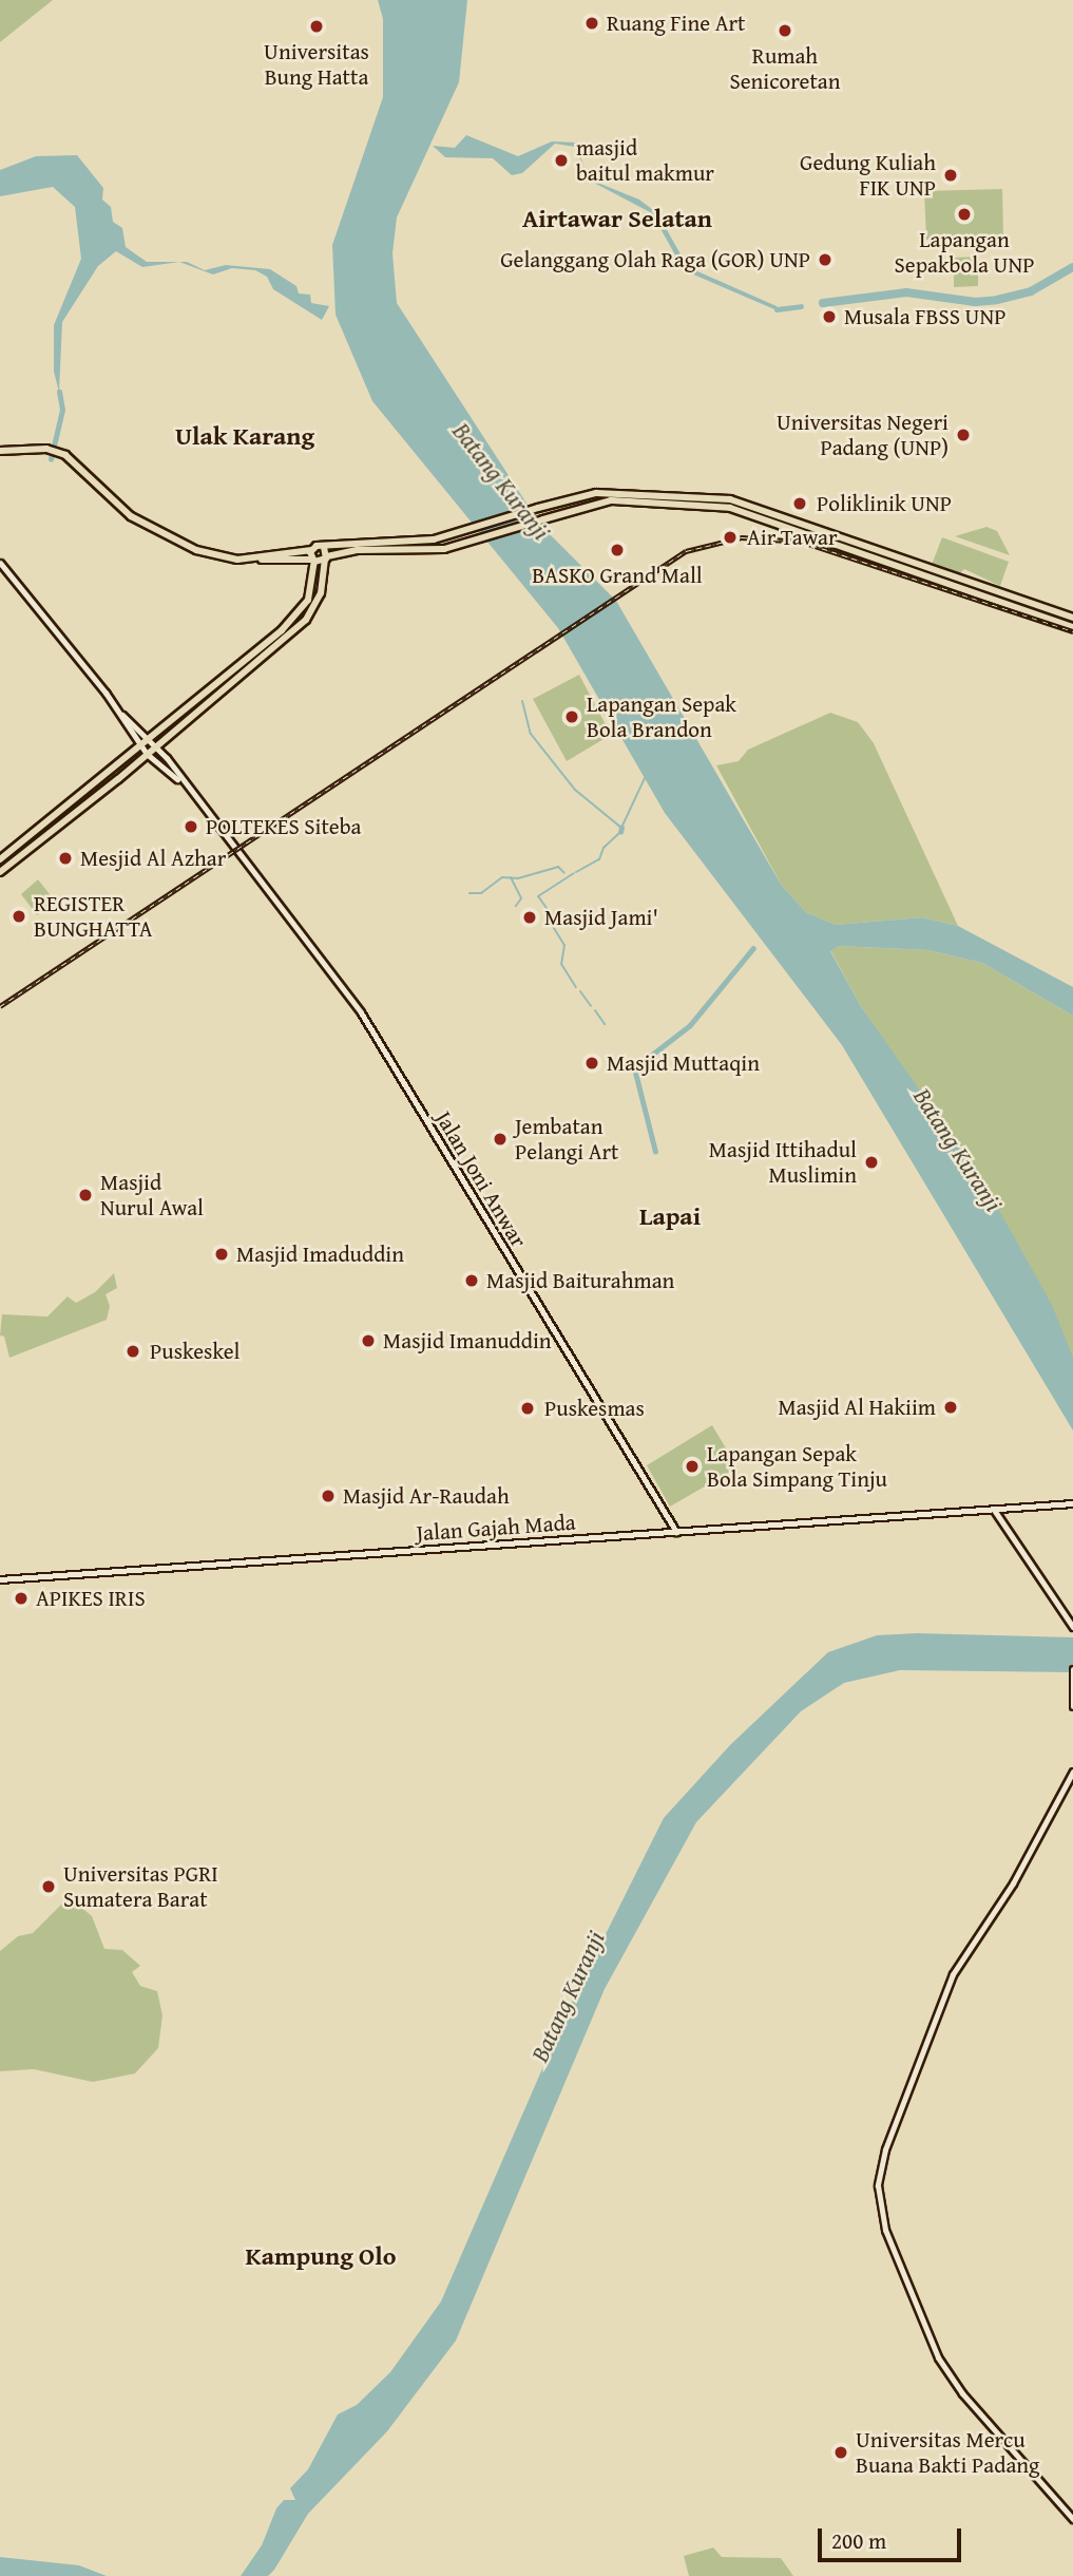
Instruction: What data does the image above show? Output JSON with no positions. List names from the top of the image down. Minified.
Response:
{"streets":{"main road":["Jalan Joni Anwar","Jalan Gajah Mada"]},"crossings":[["Jalan Joni Anwar","Jalan Gajah Mada"]],"districts":["Airtawar Selatan","Ulak Karang","Lapai","Kampung Olo"],"water":["Batang Kuranji"],"places":["Ruang Fine Art","Universitas Bung Hatta","Rumah Senicoretan","masjid baitul makmur","Gedung Kuliah FIK UNP","Lapangan Sepakbola UNP","Gelanggang Olah Raga (GOR) UNP","Musala FBSS UNP","Universitas Negeri Padang (UNP)","Poliklinik UNP","Air Tawar","BASKO Grand Mall","Lapangan Sepak Bola Brandon","POLTEKES Siteba","Mesjid Al Azhar","REGISTER BUNGHATTA","Masjid Jami'","Masjid Muttaqin","Jembatan Pelangi Art","Masjid Ittihadul Muslimin","Masjid Nurul Awal","Masjid Imaduddin","Masjid Baiturahman","Masjid Imanuddin","Puskeskel","Masjid Al Hakiim","Puskesmas","Lapangan Sepak Bola Simpang Tinju","Masjid Ar-Raudah","APIKES IRIS","Universitas PGRI Sumatera Barat","Universitas Mercu Buana Bakti Padang"],"scale_bar":"200 m"}
